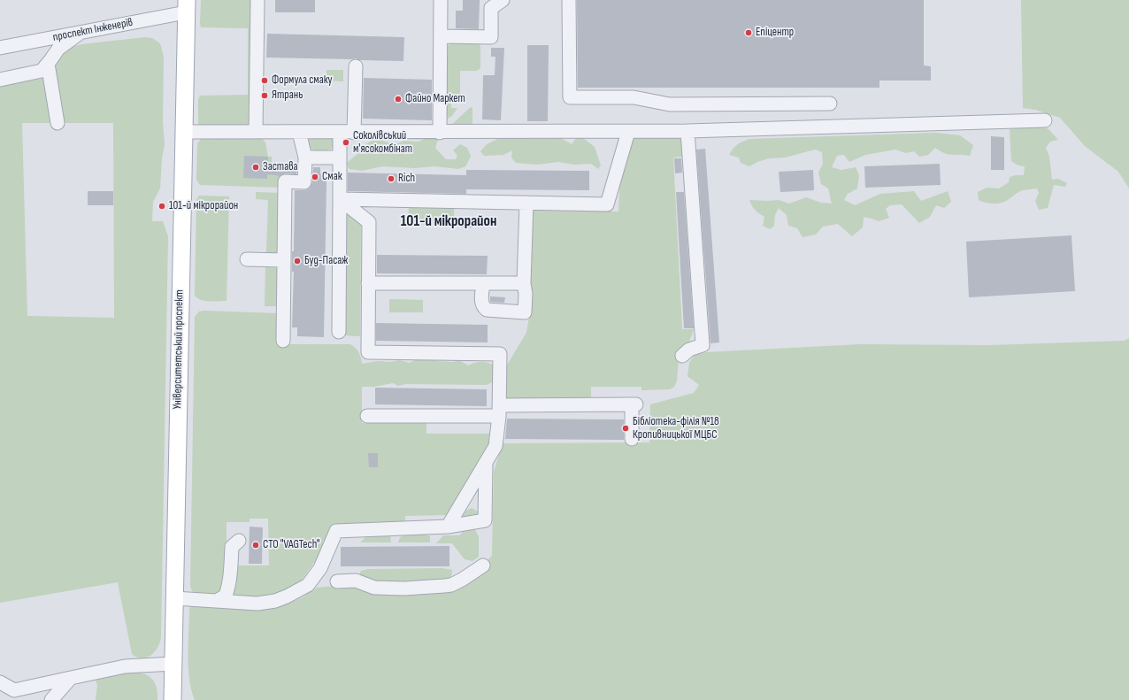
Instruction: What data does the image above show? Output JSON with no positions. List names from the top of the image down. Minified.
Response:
{"streets":{"main road":["Університетський проспект"],"street":["проспект Інженерів"]},"crossings":[["проспект Інженерів","Університетський проспект"]],"districts":["101-й мікрорайон"],"places":["Епіцентр","Формула смаку","Ятрань","Файно Маркет","Соколівський м'ясокомбінат","Застава","Смак","Rich","101-й мікрорайон","Буд-Пасаж","Бібліотека-філія №18 Кропивницької МЦБС","СТО \"VAGTech\""]}
